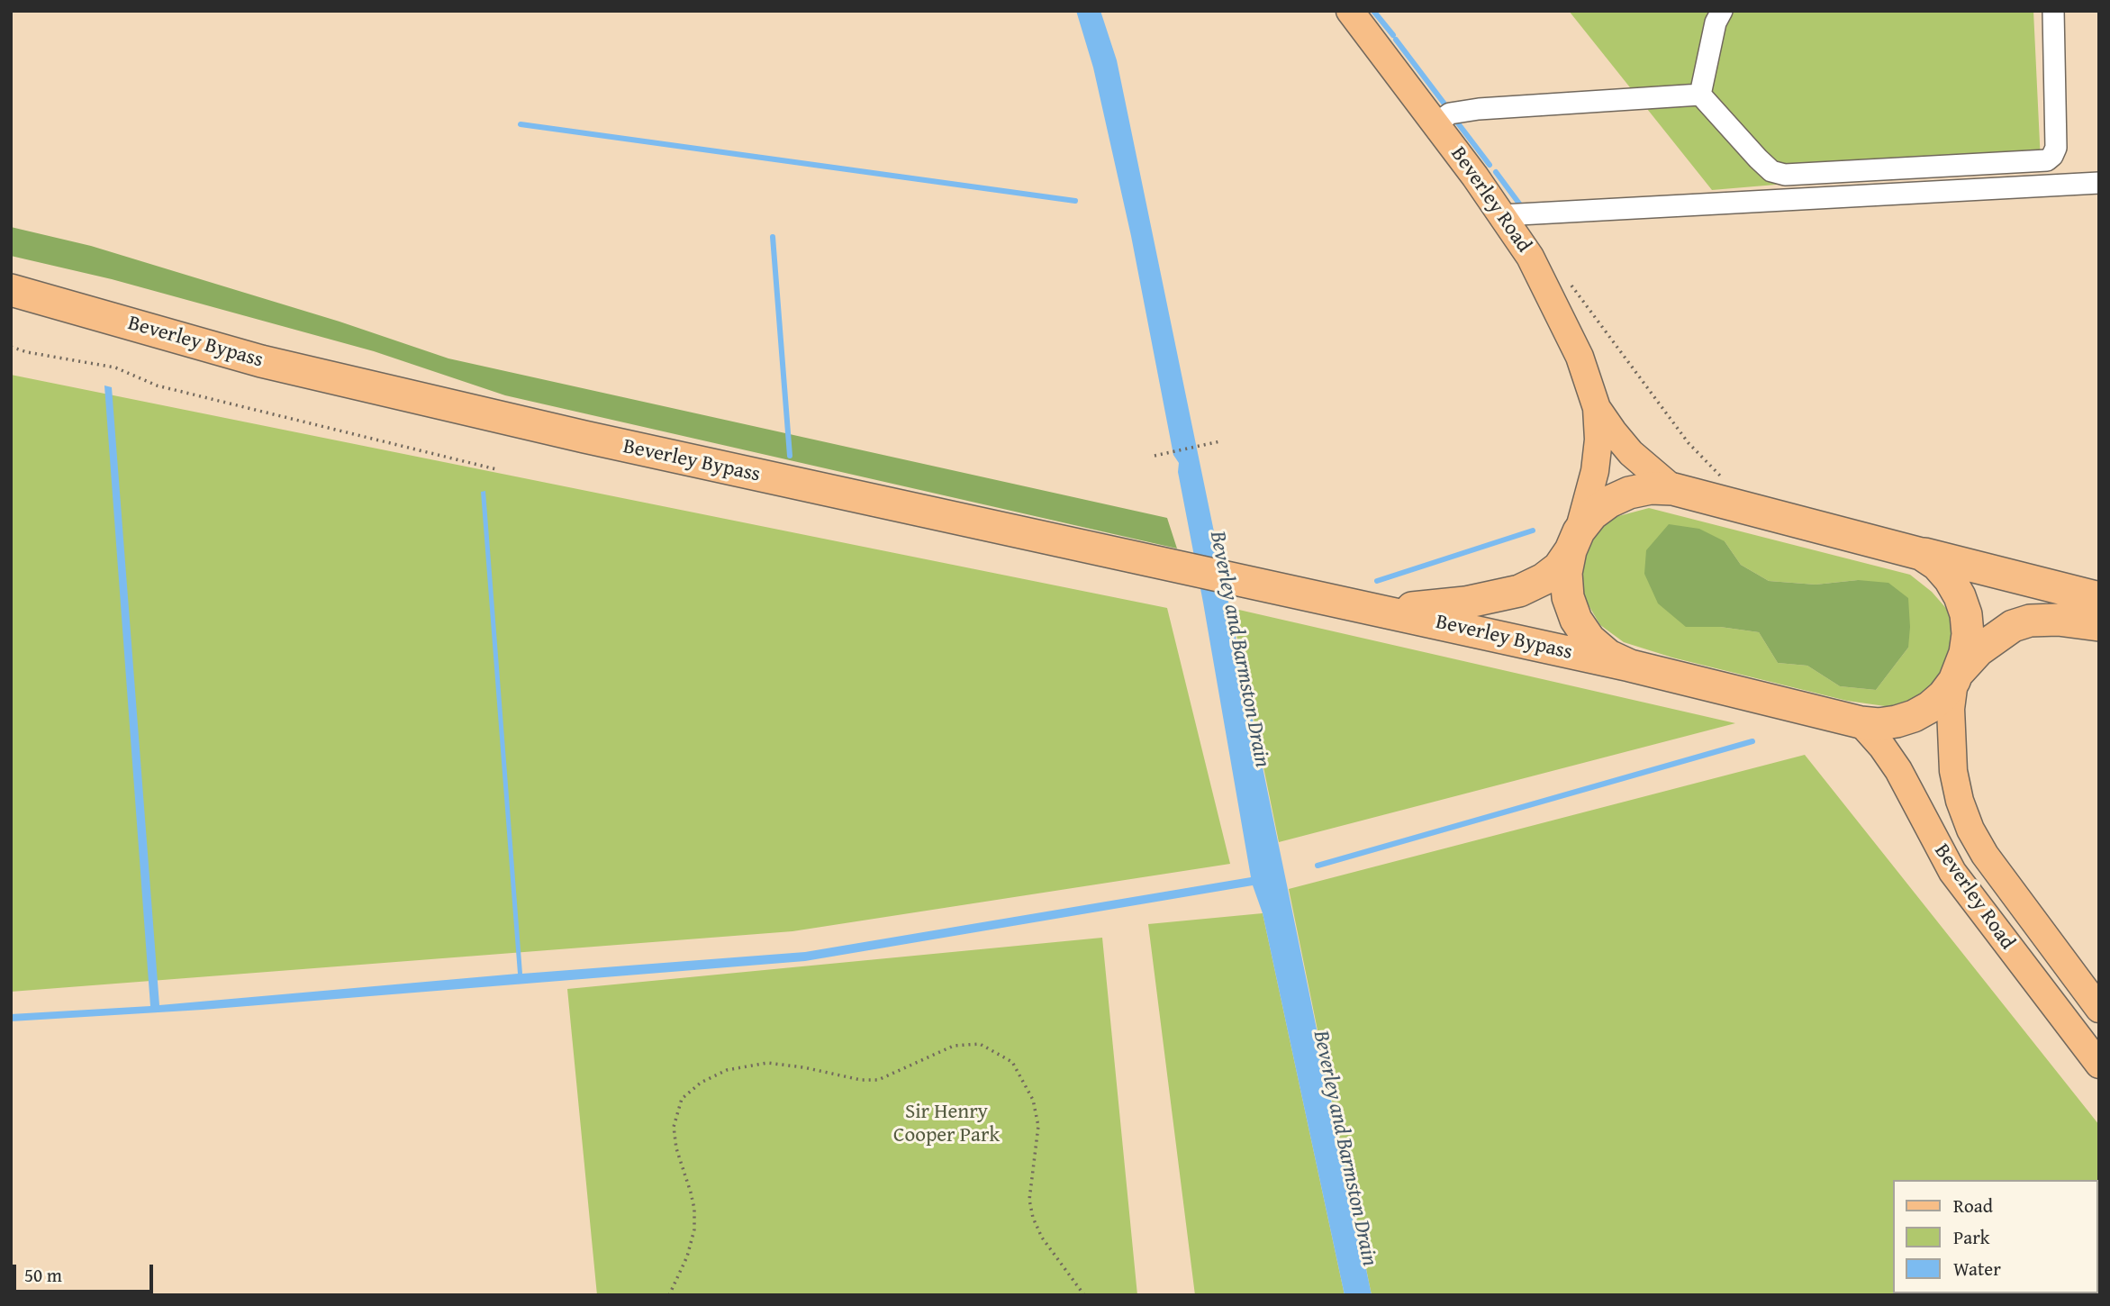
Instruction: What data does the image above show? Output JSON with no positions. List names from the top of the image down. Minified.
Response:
{"streets":{"highway":["Beverley Bypass"],"main road":["Beverley Road"]},"crossings":[["Beverley Road","Beverley Bypass"]],"water":["Beverley and Barmston Drain"],"parks":["Sir Henry Cooper Park"],"legend":["Road","Park","Water"],"scale_bar":"50 m"}
